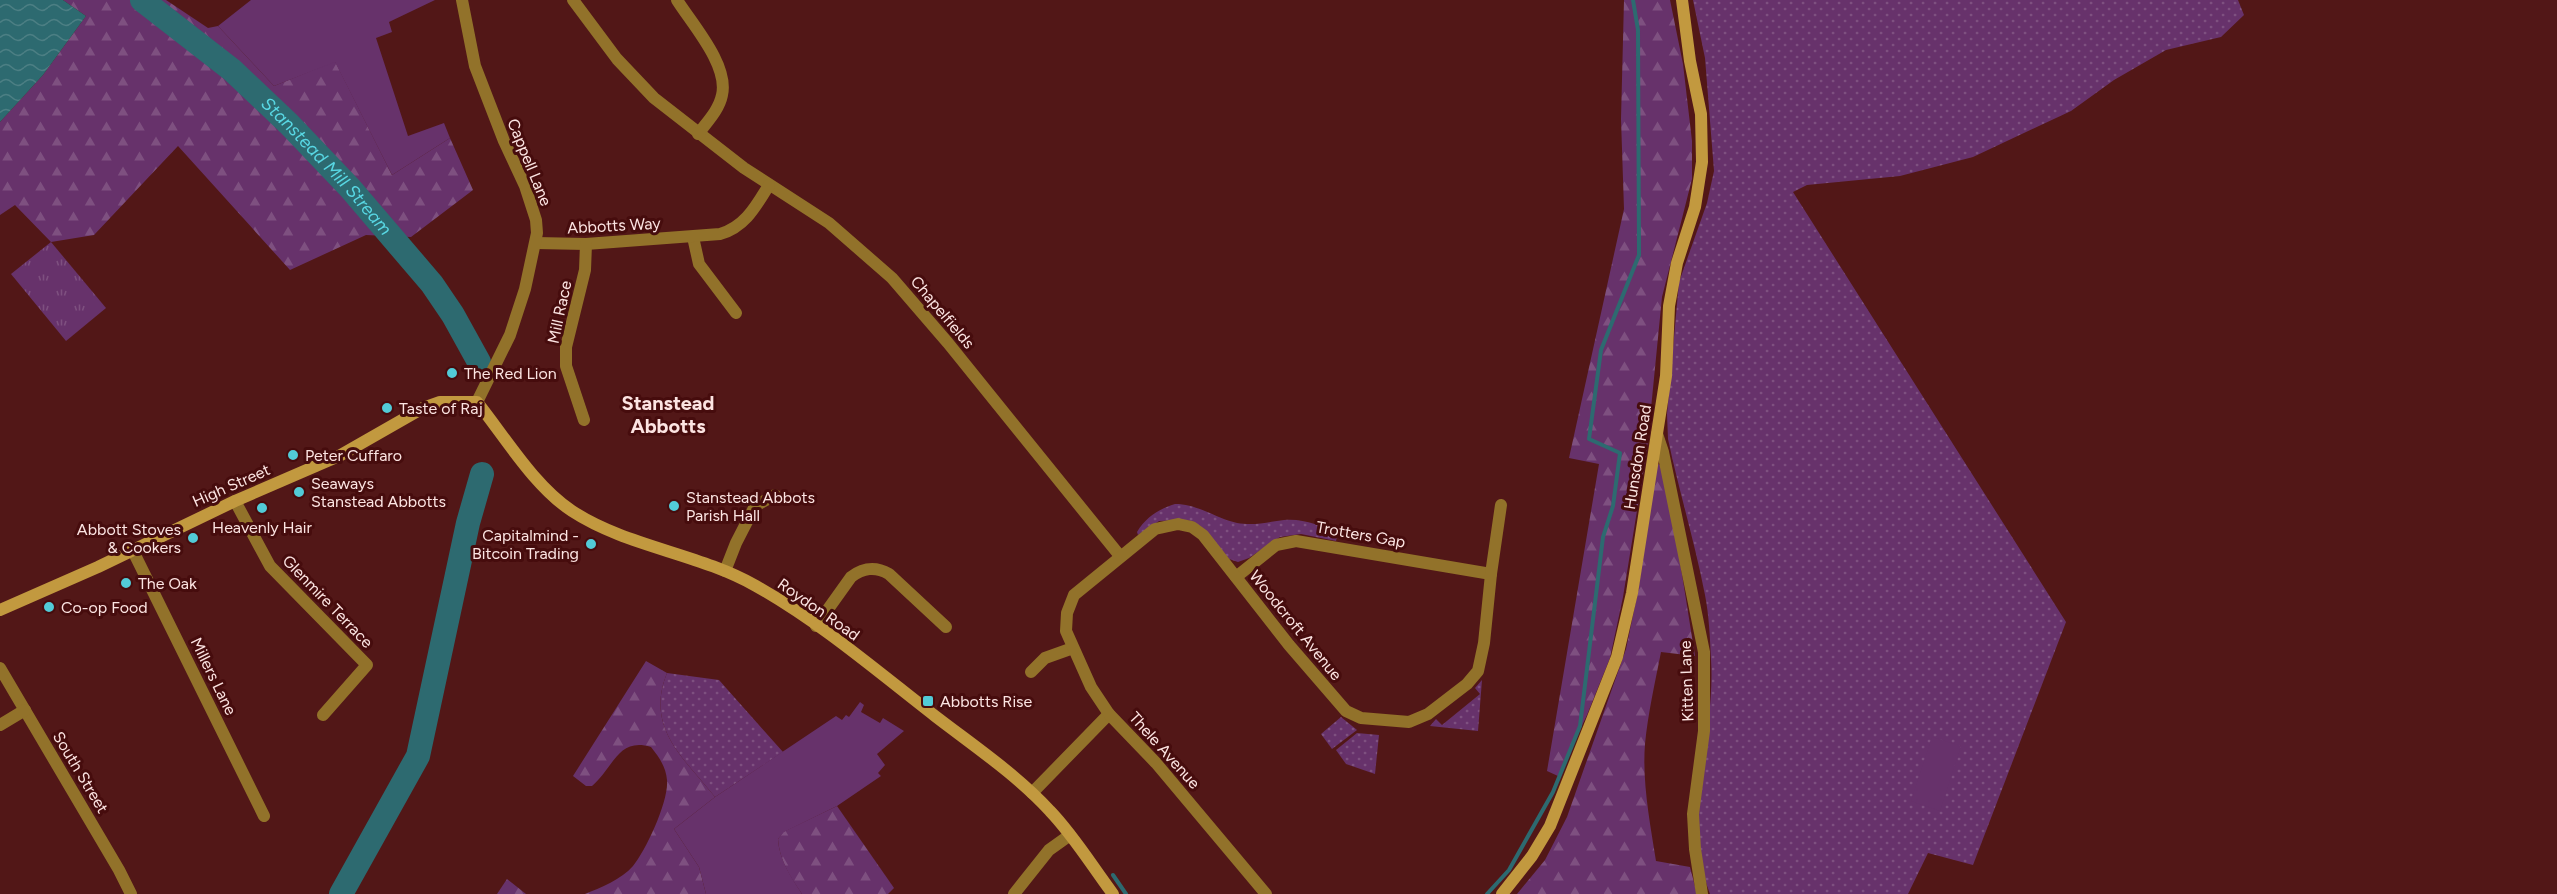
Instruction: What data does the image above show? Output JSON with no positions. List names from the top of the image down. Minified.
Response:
{"streets":{"main road":["Hunsdon Road","High Street","Roydon Road"],"street":["Cappell Lane","Abbotts Way","Mill Race","Chapelfields","Trotters Gap","Glenmire Terrace","Woodcroft Avenue","Millers Lane","Kitten Lane","Thele Avenue","South Street"]},"crossings":[["Cappell Lane","Abbotts Way"],["Cappell Lane","High Street"],["Cappell Lane","Roydon Road"],["Abbotts Way","Mill Race"],["Abbotts Way","Chapelfields"],["Chapelfields","Woodcroft Avenue"],["Hunsdon Road","Kitten Lane"],["High Street","Glenmire Terrace"],["High Street","Roydon Road"],["High Street","Millers Lane"],["Trotters Gap","Woodcroft Avenue"],["Roydon Road","Thele Avenue"],["Woodcroft Avenue","Thele Avenue"]],"districts":["Stanstead Abbotts"],"water":["Stanstead Mill Stream"],"places":{"other":["The Red Lion","Taste of Raj","Peter Cuffaro","Seaways Stanstead Abbotts","Stanstead Abbots Parish Hall","Heavenly Hair","Abbott Stoves & Cookers","Capitalmind - Bitcoin Trading","The Oak","Co-op Food"],"transit":["Abbotts Rise"]}}
